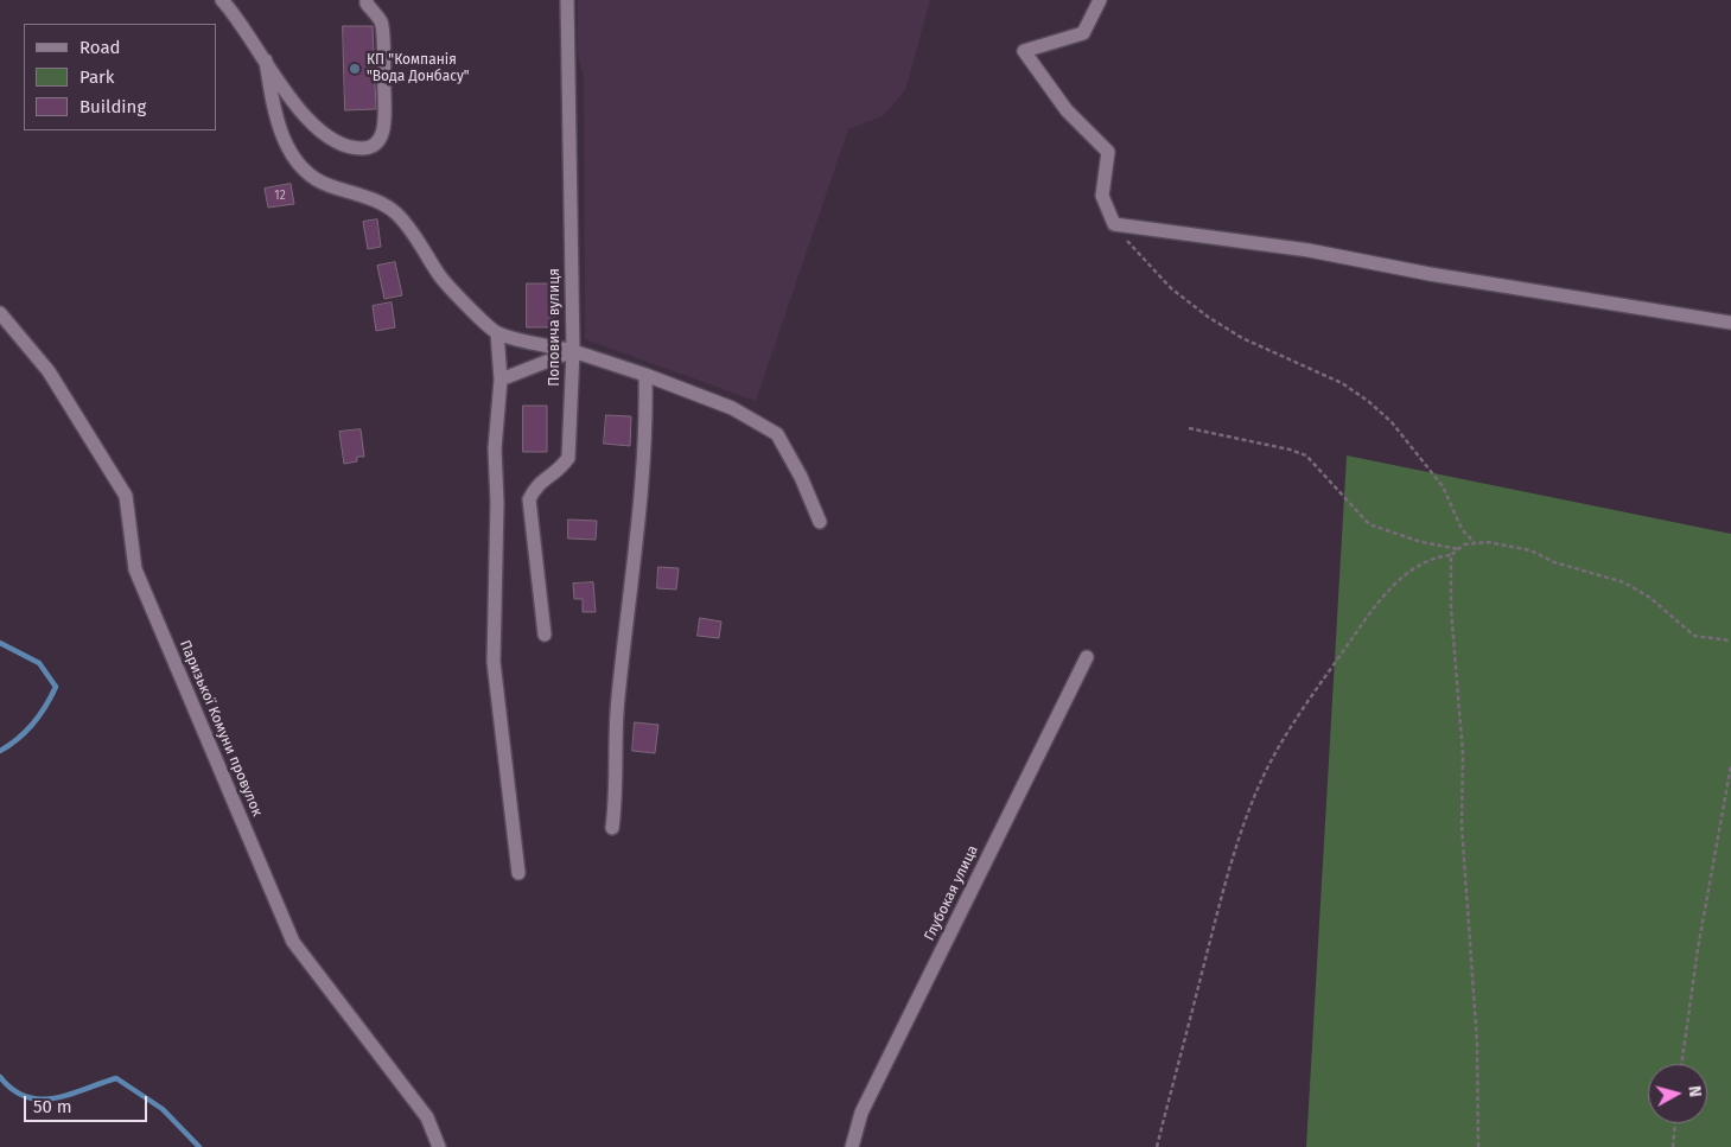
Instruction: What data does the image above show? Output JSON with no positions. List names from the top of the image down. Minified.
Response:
{"streets":{"street":["Поповича вулиця","Паризької Комуни провулок","Глубокая улица"]},"places":["КП \"Компанія \"Вода Донбасу\""],"house_numbers":["12"],"legend":["Road","Park","Building"],"scale_bar":"50 m","north":"right"}
